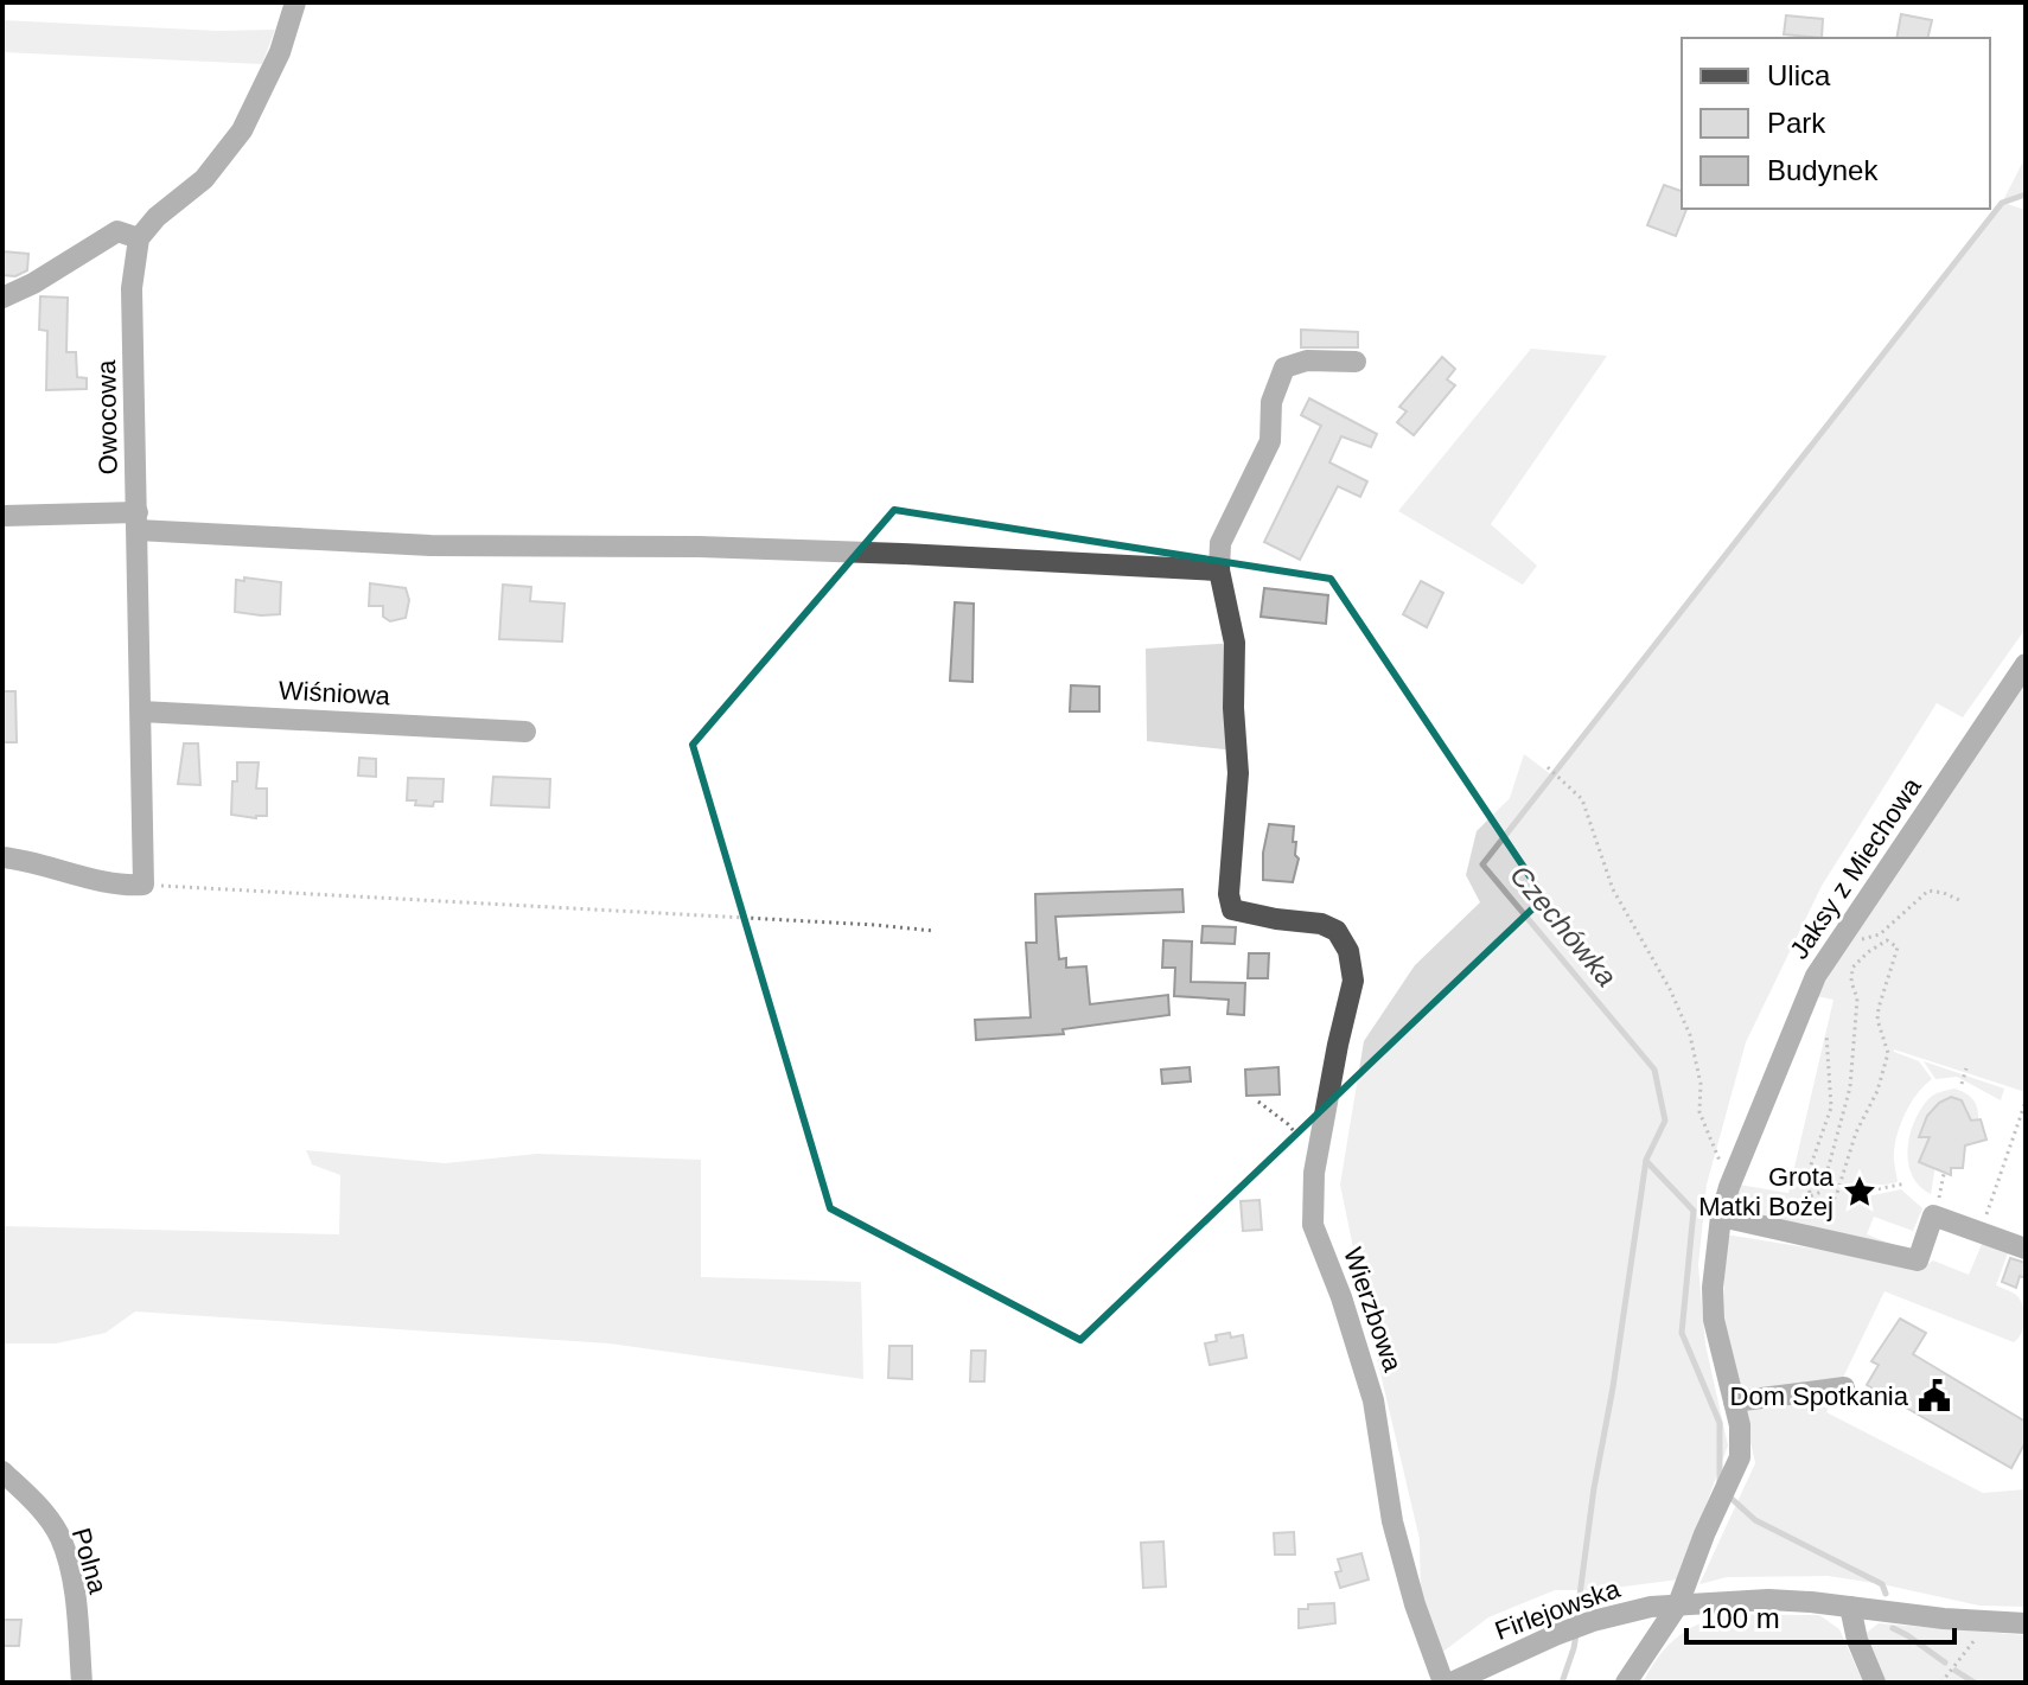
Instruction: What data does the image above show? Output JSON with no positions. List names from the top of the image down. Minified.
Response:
{"streets":{"street":["Owocowa","Wiśniowa","Jaksy z Miechowa","Wierzbowa","Polna","Firlejowska"]},"crossings":[["Owocowa","Wiśniowa"],["Jaksy z Miechowa","Firlejowska"]],"water":["Czechówka"],"places":{"place":["Grota Matki Bożej"],"public building":["Dom Spotkania"]},"legend":["Ulica","Park","Budynek"],"scale_bar":"100 m"}
